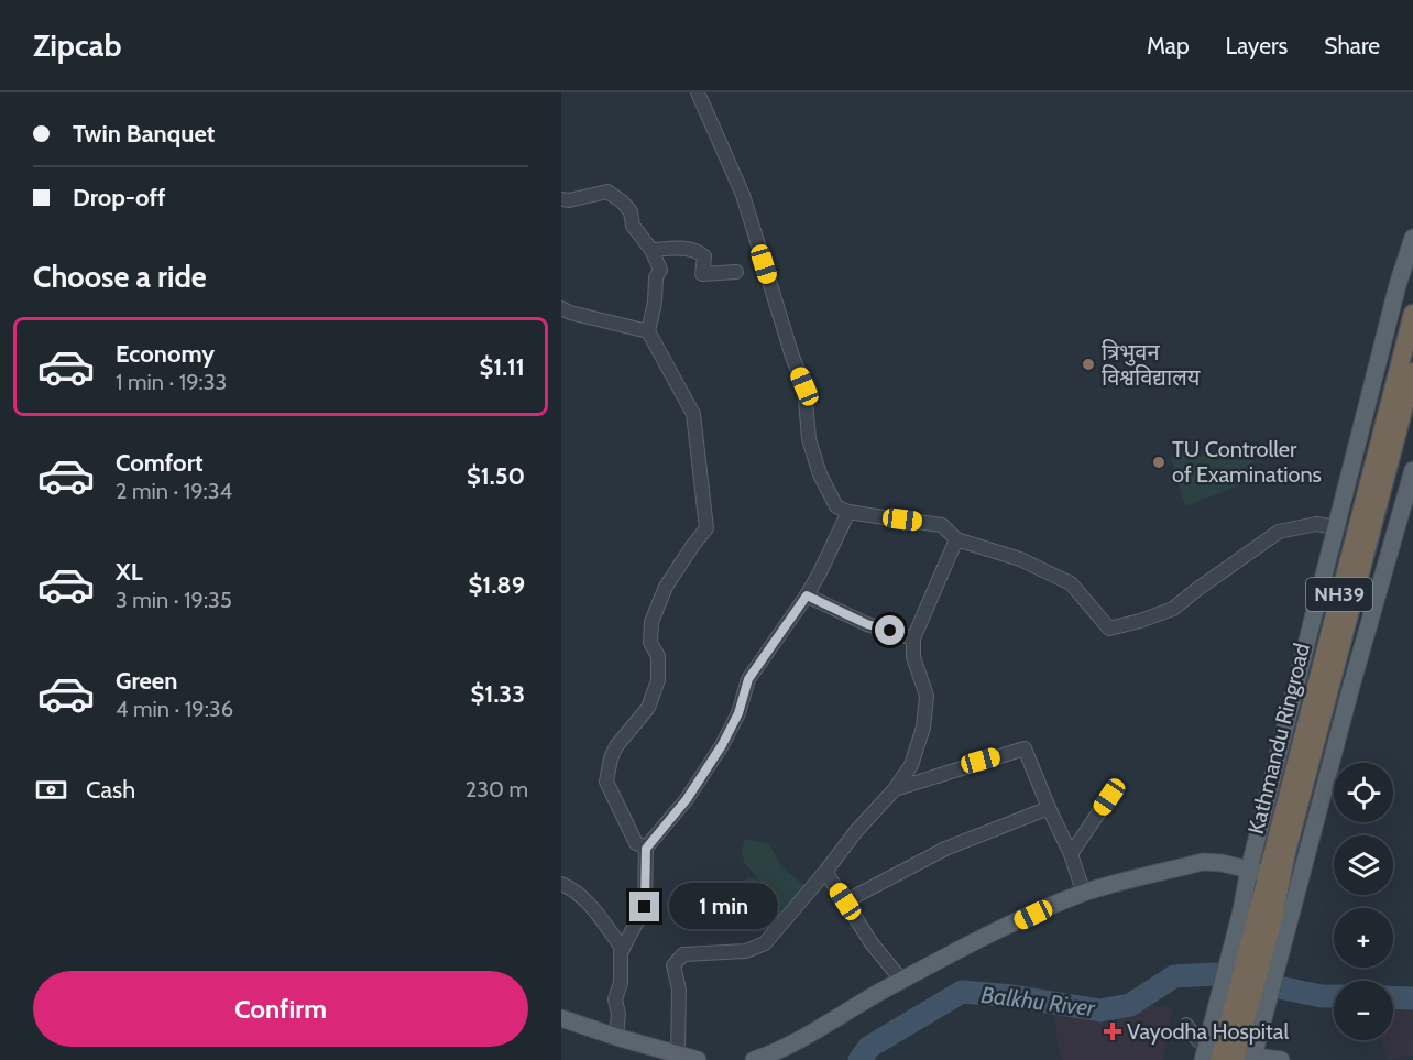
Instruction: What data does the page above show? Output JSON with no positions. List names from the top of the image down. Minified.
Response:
{"streets":{"highway":["NH39","Kathmandu Ringroad"]},"water":["Balkhu River"],"places":{"other":["त्रिभुवन विश्वविद्यालय","TU Controller of Examinations"],"health":["Vayodha Hospital"]},"page":{"header":"Zipcab","nav":["Map","Layers","Share"],"banner":["Twin Banquet","Drop-off"],"heading":"Choose a ride","list":[{"name":"Economy","note":"1 min · 19:33","value":"$1.11"},{"name":"Comfort","note":"2 min · 19:34","value":"$1.50"},{"name":"XL","note":"3 min · 19:35","value":"$1.89"},{"name":"Green","note":"4 min · 19:36","value":"$1.33"}],"pay":["Cash","230 m"],"map_buttons":["+","−"],"bubble":"1 min","buttons":"Confirm"}}
